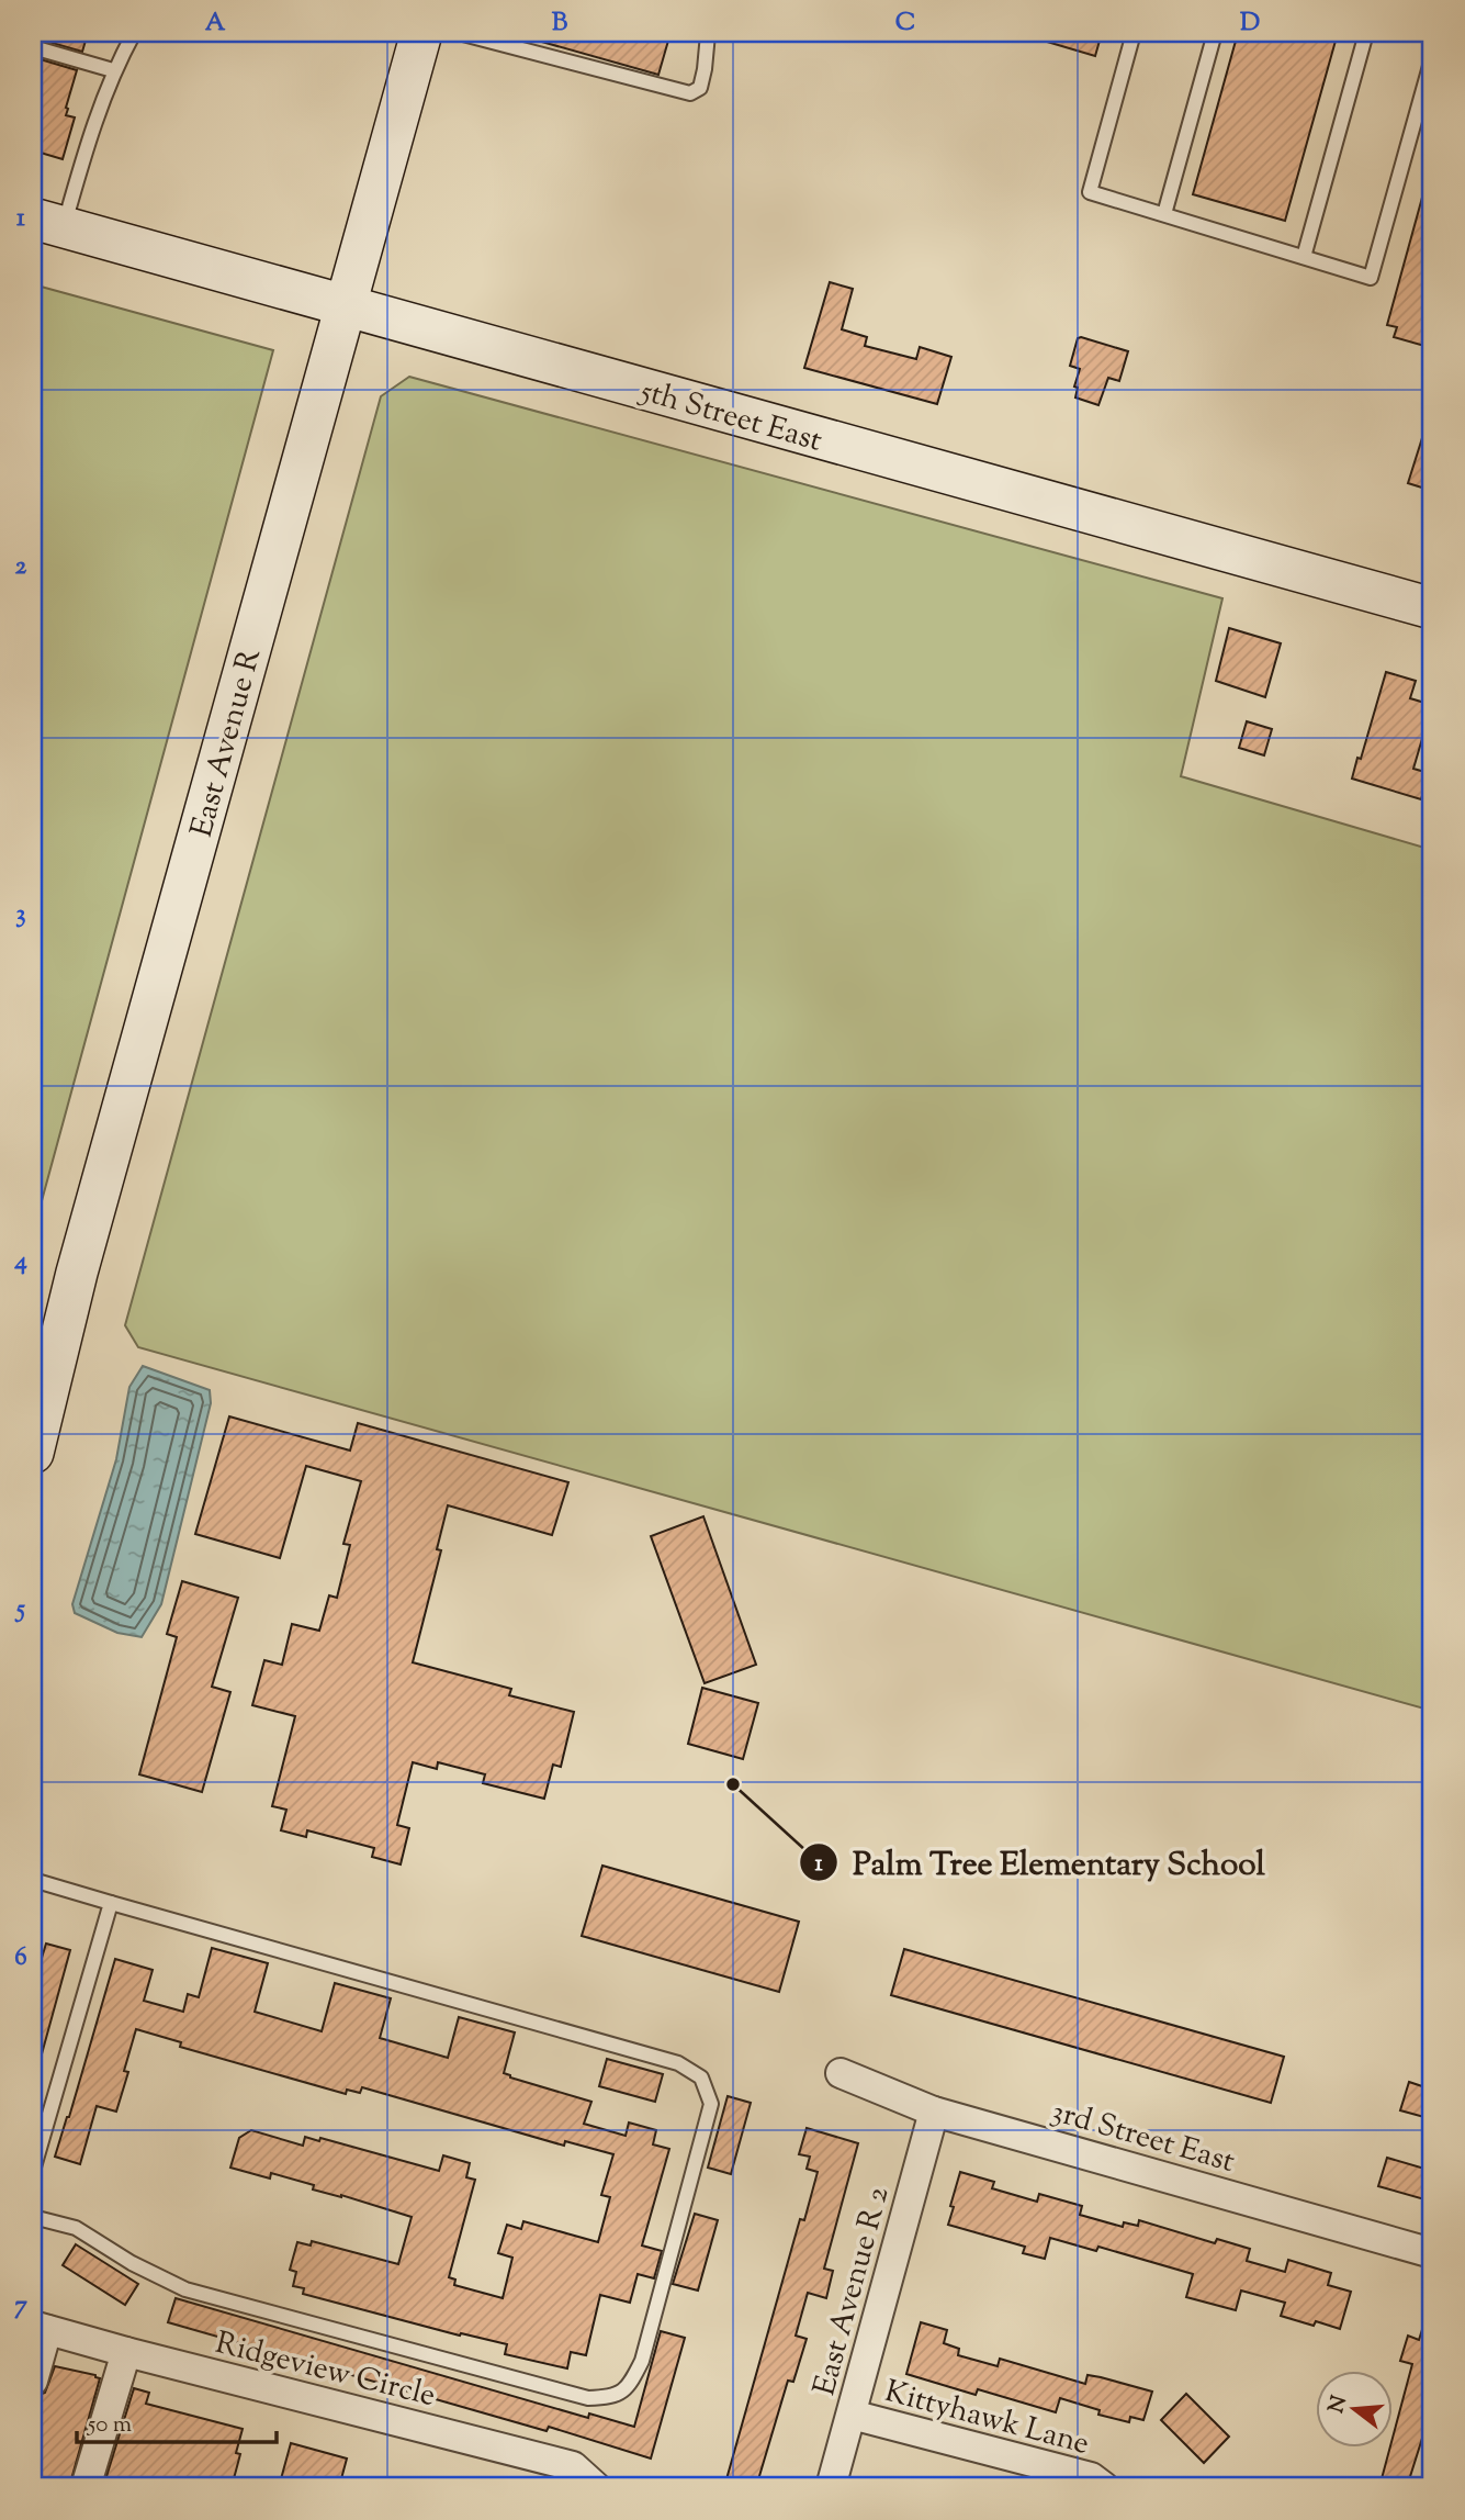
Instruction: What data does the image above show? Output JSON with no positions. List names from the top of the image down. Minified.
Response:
{"streets":{"street":["5th Street East","East Avenue R","3rd Street East","East Avenue R 2","Ridgeview Circle","Kittyhawk Lane"]},"crossings":[["5th Street East","East Avenue R"],["3rd Street East","East Avenue R 2"],["East Avenue R 2","Kittyhawk Lane"]],"places":["Palm Tree Elementary School"],"scale_bar":"50 m","north":"left","grid":{"columns":["A","B","C","D"],"rows":["1","2","3","4","5","6","7"]}}
